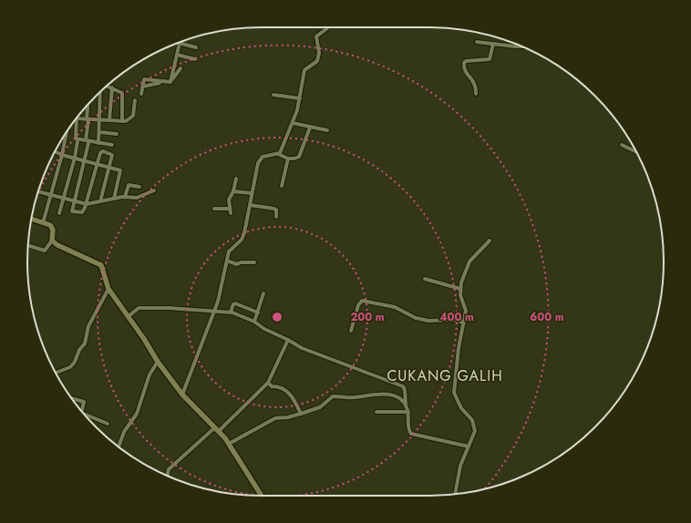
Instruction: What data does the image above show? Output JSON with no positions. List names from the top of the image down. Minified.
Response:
{"districts":["CUKANG GALIH"],"rings":["200 m","400 m","600 m"]}
